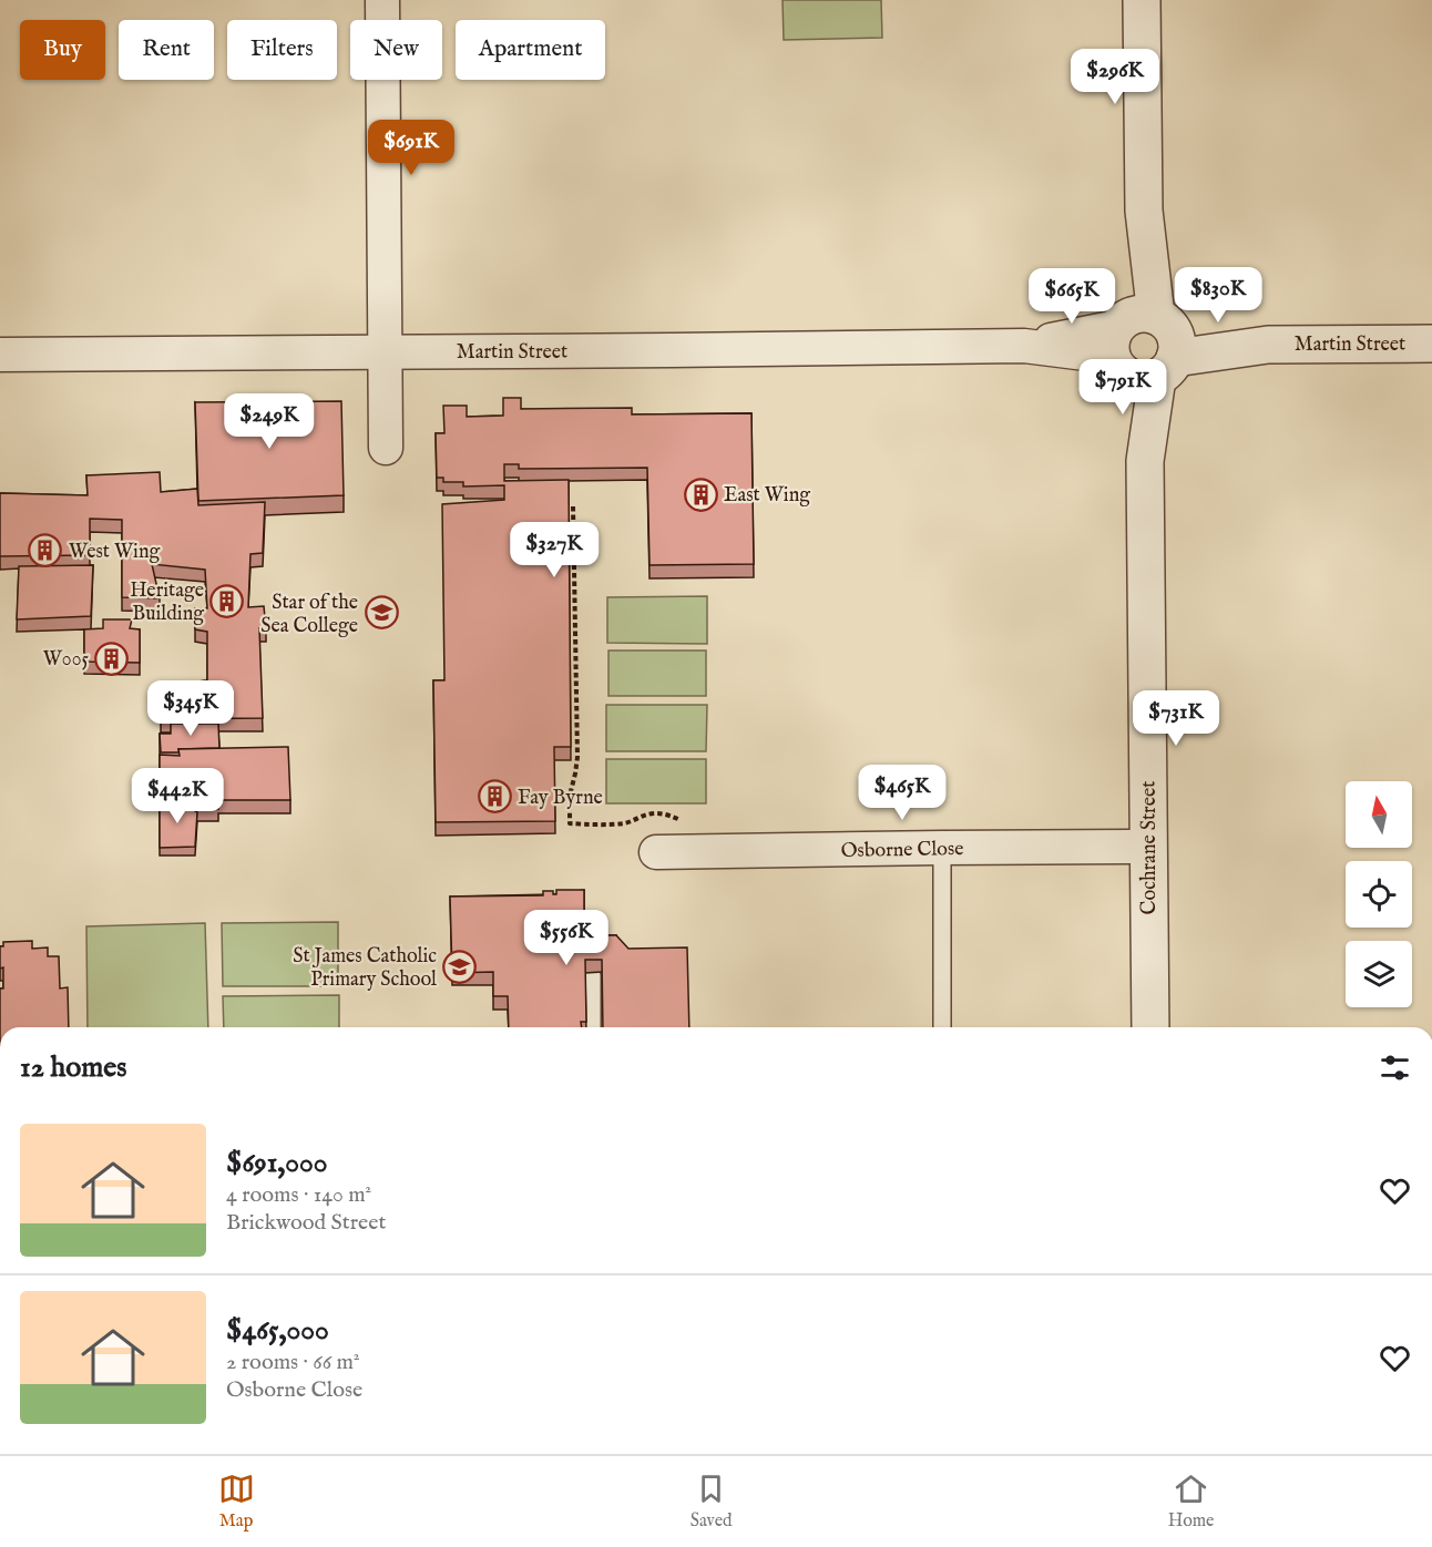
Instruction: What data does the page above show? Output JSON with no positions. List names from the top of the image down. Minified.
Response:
{"streets":{"street":["Martin Street","Cochrane Street","Osborne Close"]},"crossings":[["Martin Street","Cochrane Street"],["Cochrane Street","Osborne Close"]],"places":{"building":["East Wing","West Wing","Heritage Building","W005","Fay Byrne"],"school or university":["Star of the Sea College","St James Catholic Primary School"]},"north":"top","page":{"chip":["Buy","Rent","Filters","New","Apartment"],"price":["$296K","$691K","$830K","$665K","$791K","$249K","$327K","$345K","$731K","$465K","$442K","$556K"],"heading":"12 homes","list":[{"name":"$691,000","note":"4 rooms · 140 m² · Brickwood Street"},{"name":"$465,000","note":"2 rooms · 66 m² · Osborne Close"}],"tabs":["Map","Saved","Home"]}}
